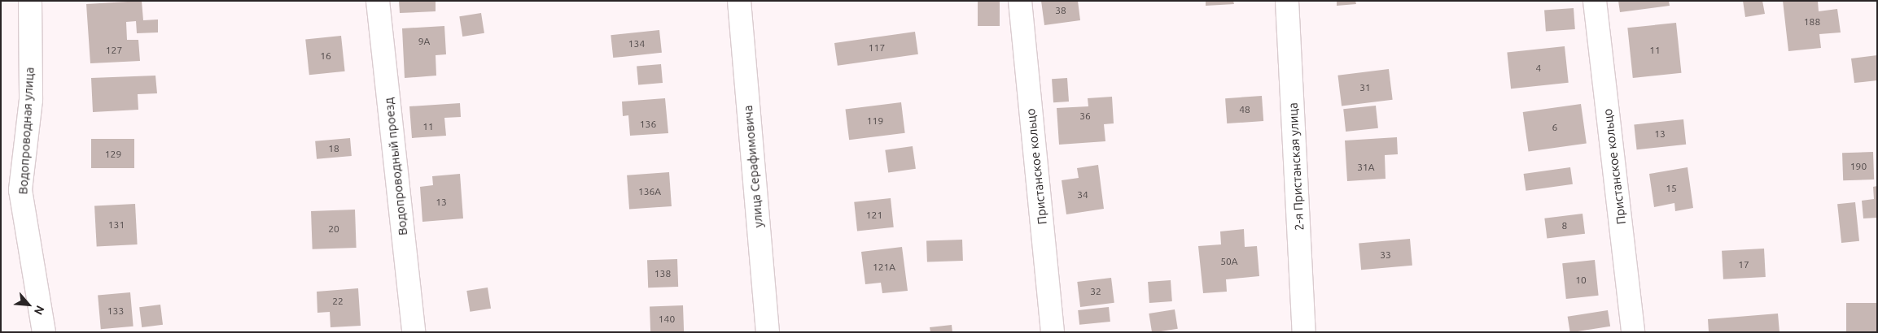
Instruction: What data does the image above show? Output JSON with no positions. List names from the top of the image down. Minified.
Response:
{"streets":{"street":["Водопроводная улица","Водопроводный проезд","улица Серафимовича","Пристанское кольцо","2-я Пристанская улица"]},"house_numbers":["38","188","9А","134","117","127","11","16","4","31","48","36","119","136","11","6","13","18","129","190","31А","15","136А","34","13","121","131","8","20","33","50А","17","121А","138","10","32","22","133","140"],"north":"bottom right"}
